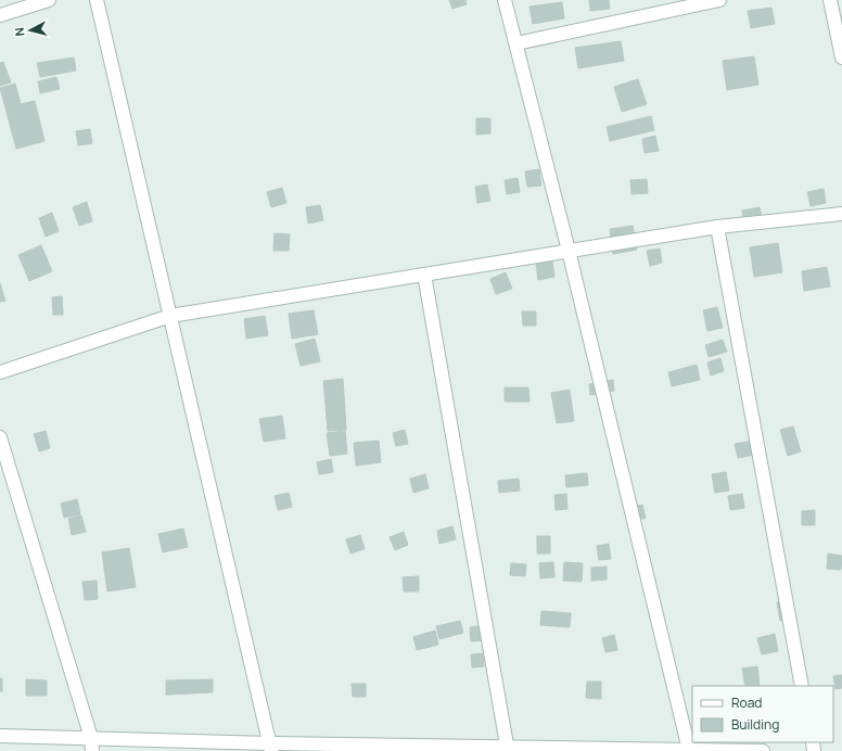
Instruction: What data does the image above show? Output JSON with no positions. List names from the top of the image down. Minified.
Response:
{"legend":["Road","Building"],"north":"left"}
